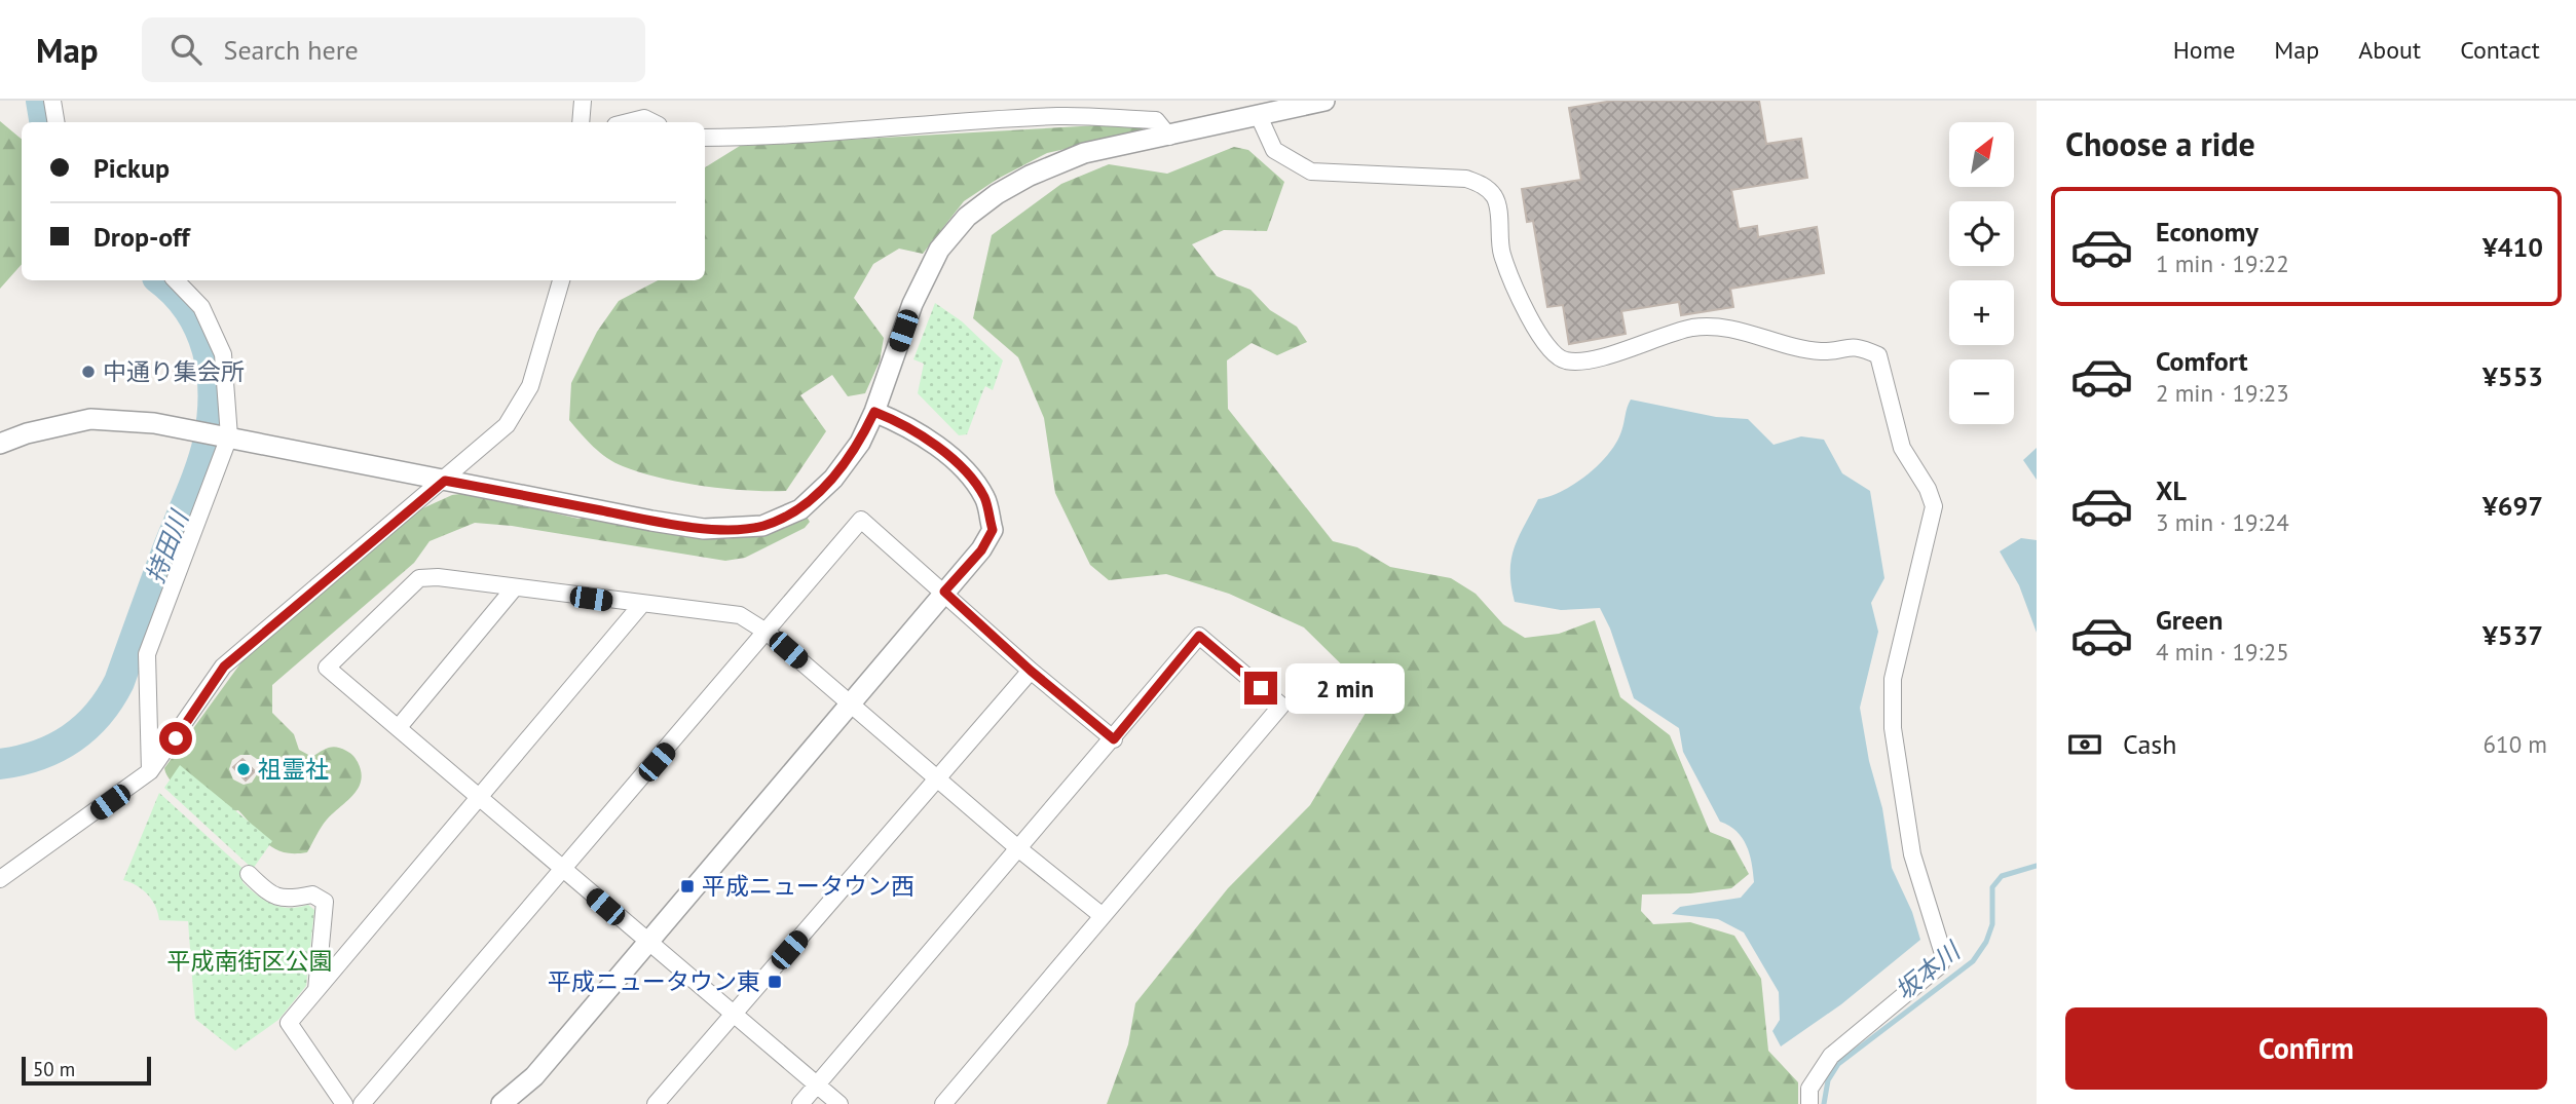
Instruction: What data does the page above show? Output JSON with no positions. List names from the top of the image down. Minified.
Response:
{"water":["持田川","坂本川"],"parks":["平成南街区公園"],"places":{"other":["中通り集会所","祖霊社"],"transit":["平成ニュータウン西","平成ニュータウン東"]},"scale_bar":"50 m","north":"top right","page":{"header":"Map","search":"Search here","nav":["Home","Map","About","Contact"],"heading":"Choose a ride","map_buttons":["+","−"],"banner":["Pickup","Drop-off"],"list":[{"name":"Economy","note":"1 min · 19:22","value":"¥410"},{"name":"Comfort","note":"2 min · 19:23","value":"¥553"},{"name":"XL","note":"3 min · 19:24","value":"¥697"},{"name":"Green","note":"4 min · 19:25","value":"¥537"}],"bubble":"2 min","pay":["Cash","610 m"],"buttons":"Confirm","scale":"50 m"}}
